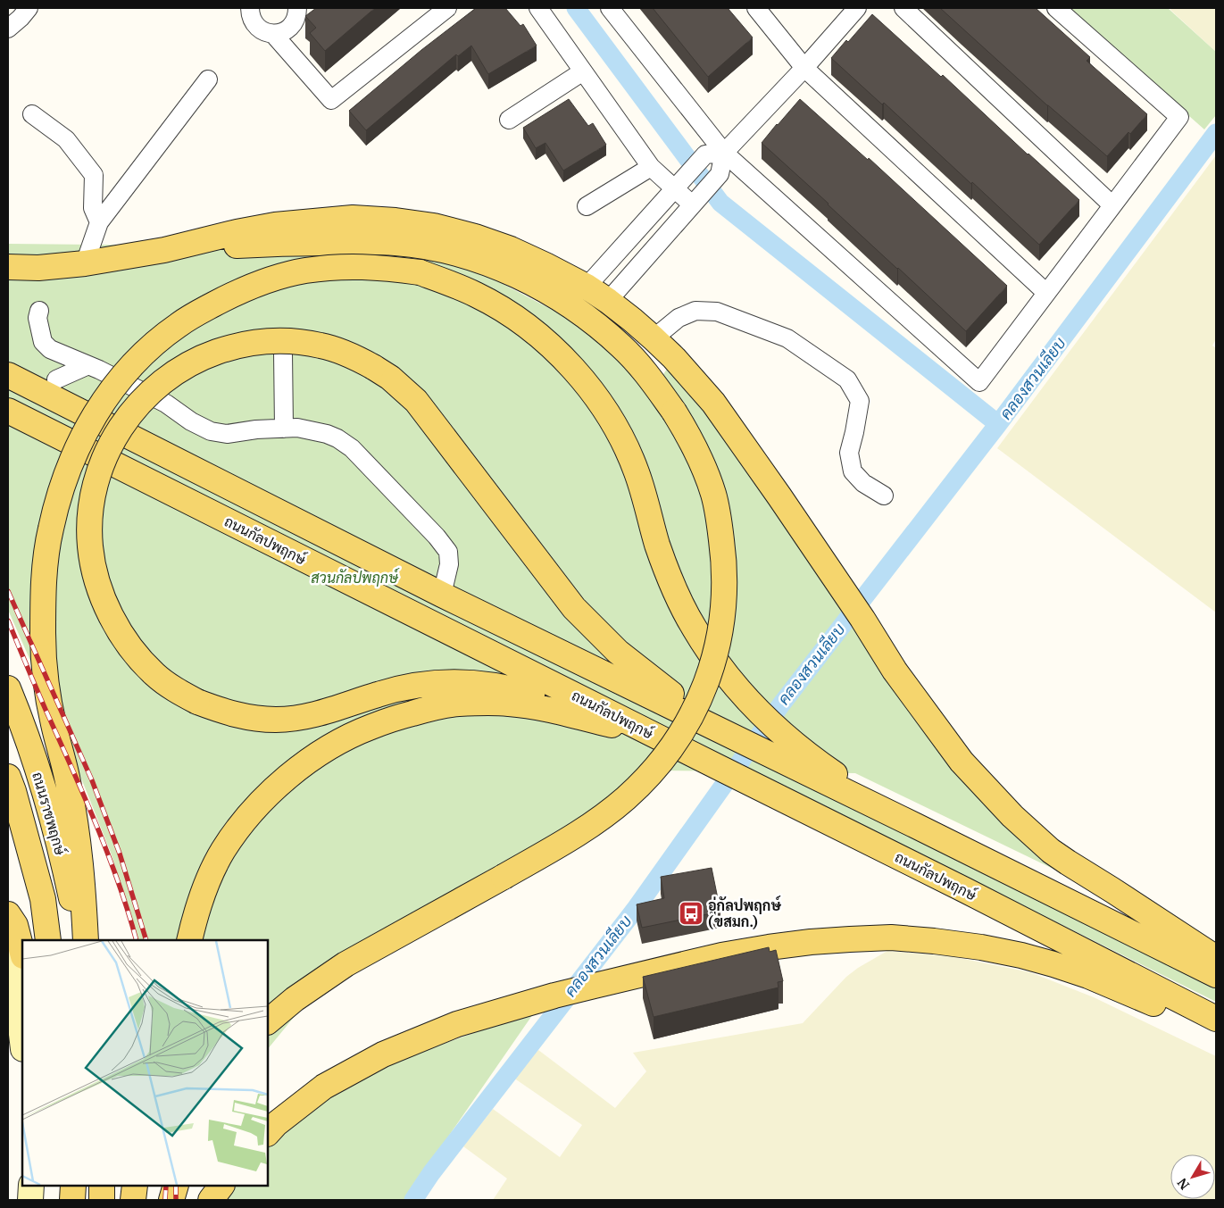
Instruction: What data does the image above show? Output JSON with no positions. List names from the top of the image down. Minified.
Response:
{"streets":{"main road":["ถนนกัลปพฤกษ์","ถนนราชพฤกษ์"]},"water":["คลองสวนเลียบ"],"parks":["สวนกัลปพฤกษ์"],"places":{"bus stop":["อู่กัลปพฤกษ์ (ขสมก.)"]},"north":"bottom left"}
